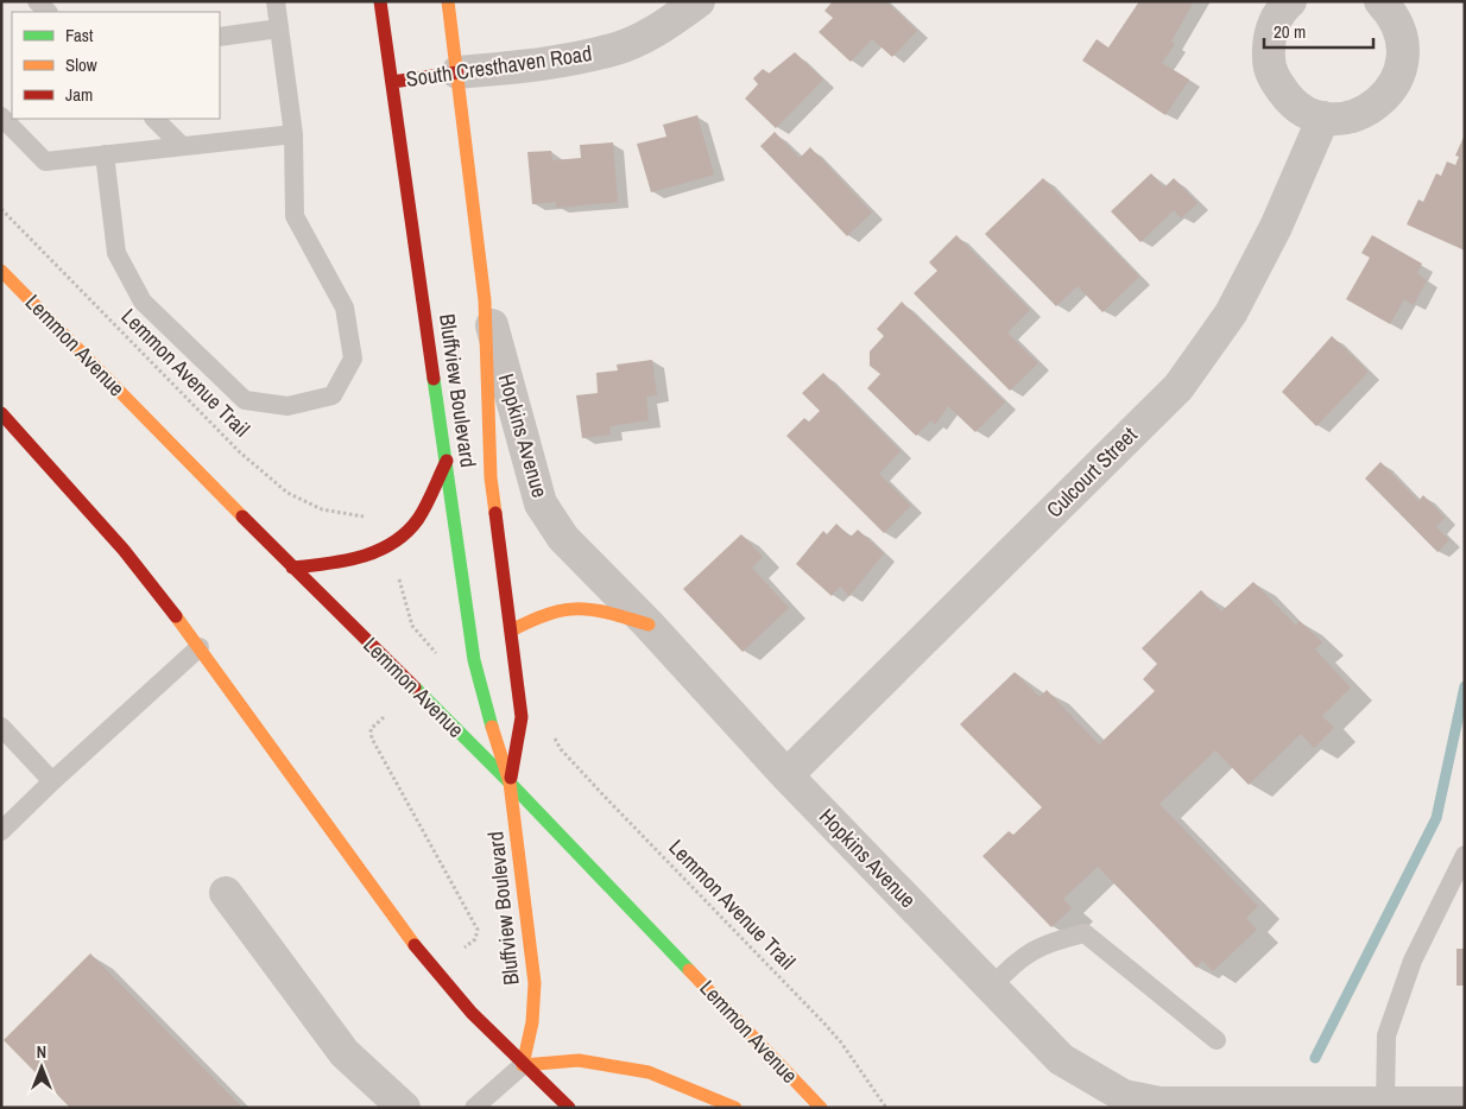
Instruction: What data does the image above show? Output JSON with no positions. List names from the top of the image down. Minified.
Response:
{"streets":{"main road":["South Cresthaven Road","Lemmon Avenue","Bluffview Boulevard"],"street":["Hopkins Avenue","Culcourt Street"],"path":["Lemmon Avenue Trail"]},"crossings":[["South Cresthaven Road","Bluffview Boulevard"],["Lemmon Avenue","Bluffview Boulevard"],["Bluffview Boulevard","Hopkins Avenue"],["Hopkins Avenue","Culcourt Street"]],"legend":["Fast","Slow","Jam"],"scale_bar":"20 m","north":"top"}
